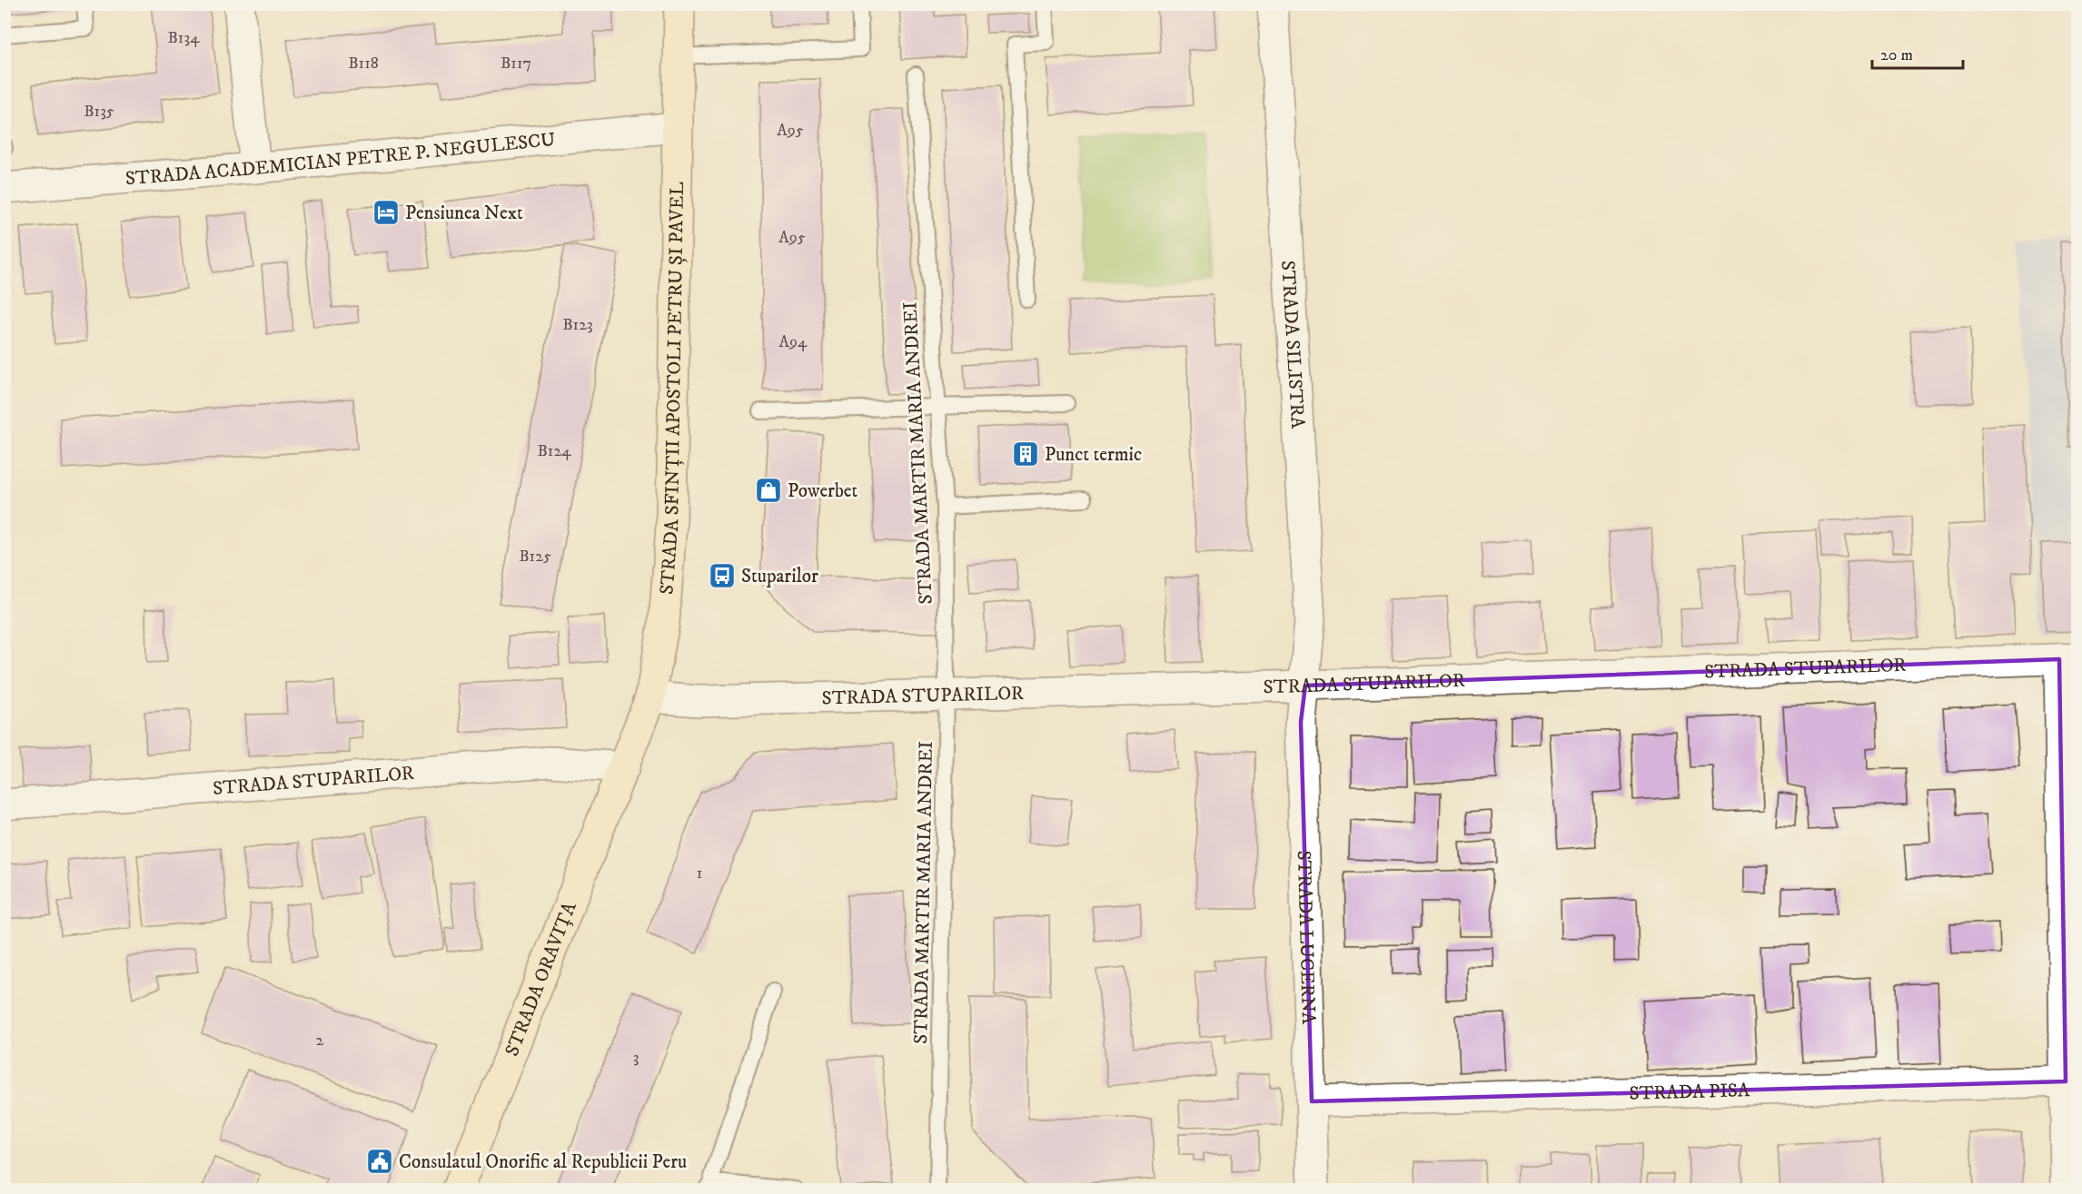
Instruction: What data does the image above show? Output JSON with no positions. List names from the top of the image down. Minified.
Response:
{"streets":{"main road":["STRADA SFINȚII APOSTOLI PETRU ȘI PAVEL","STRADA ORAVIȚA"],"street":["STRADA ACADEMICIAN PETRE P. NEGULESCU","STRADA SILISTRA","STRADA STUPARILOR","STRADA LUCERNA","STRADA PISA"],"lane":["STRADA MARTIR MARIA ANDREI"]},"crossings":[["STRADA ACADEMICIAN PETRE P. NEGULESCU","STRADA SFINȚII APOSTOLI PETRU ȘI PAVEL"],["STRADA SILISTRA","STRADA STUPARILOR"],["STRADA SILISTRA","STRADA LUCERNA"],["STRADA SFINȚII APOSTOLI PETRU ȘI PAVEL","STRADA STUPARILOR"],["STRADA SFINȚII APOSTOLI PETRU ȘI PAVEL","STRADA ORAVIȚA"],["STRADA MARTIR MARIA ANDREI","STRADA STUPARILOR"],["STRADA STUPARILOR","STRADA LUCERNA"],["STRADA STUPARILOR","STRADA ORAVIȚA"],["STRADA LUCERNA","STRADA PISA"]],"places":{"hotel":["Pensiunea Next"],"building":["Punct termic"],"shop":["Powerbet"],"bus stop":["Stuparilor"],"public building":["Consulatul Onorific al Republicii Peru"]},"house_numbers":["B134","B118","B117","B135","A95","A95","B123","A94","B124","B125","1","2","3"],"scale_bar":"20 m"}
